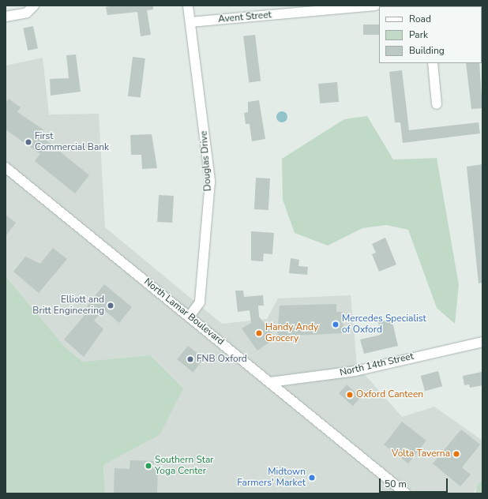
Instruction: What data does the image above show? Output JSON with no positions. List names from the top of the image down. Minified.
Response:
{"streets":{"street":["Avent Street","Douglas Drive","North Lamar Boulevard","North 14th Street"]},"crossings":[["Avent Street","Douglas Drive"],["Douglas Drive","North Lamar Boulevard"],["North Lamar Boulevard","North 14th Street"]],"places":["First Commercial Bank","Elliott and Britt Engineering","Mercedes Specialist of Oxford","Handy Andy Grocery","FNB Oxford","Oxford Canteen","Volta Taverna","Southern Star Yoga Center","Midtown Farmers' Market"],"legend":["Road","Park","Building"],"scale_bar":"50 m"}
